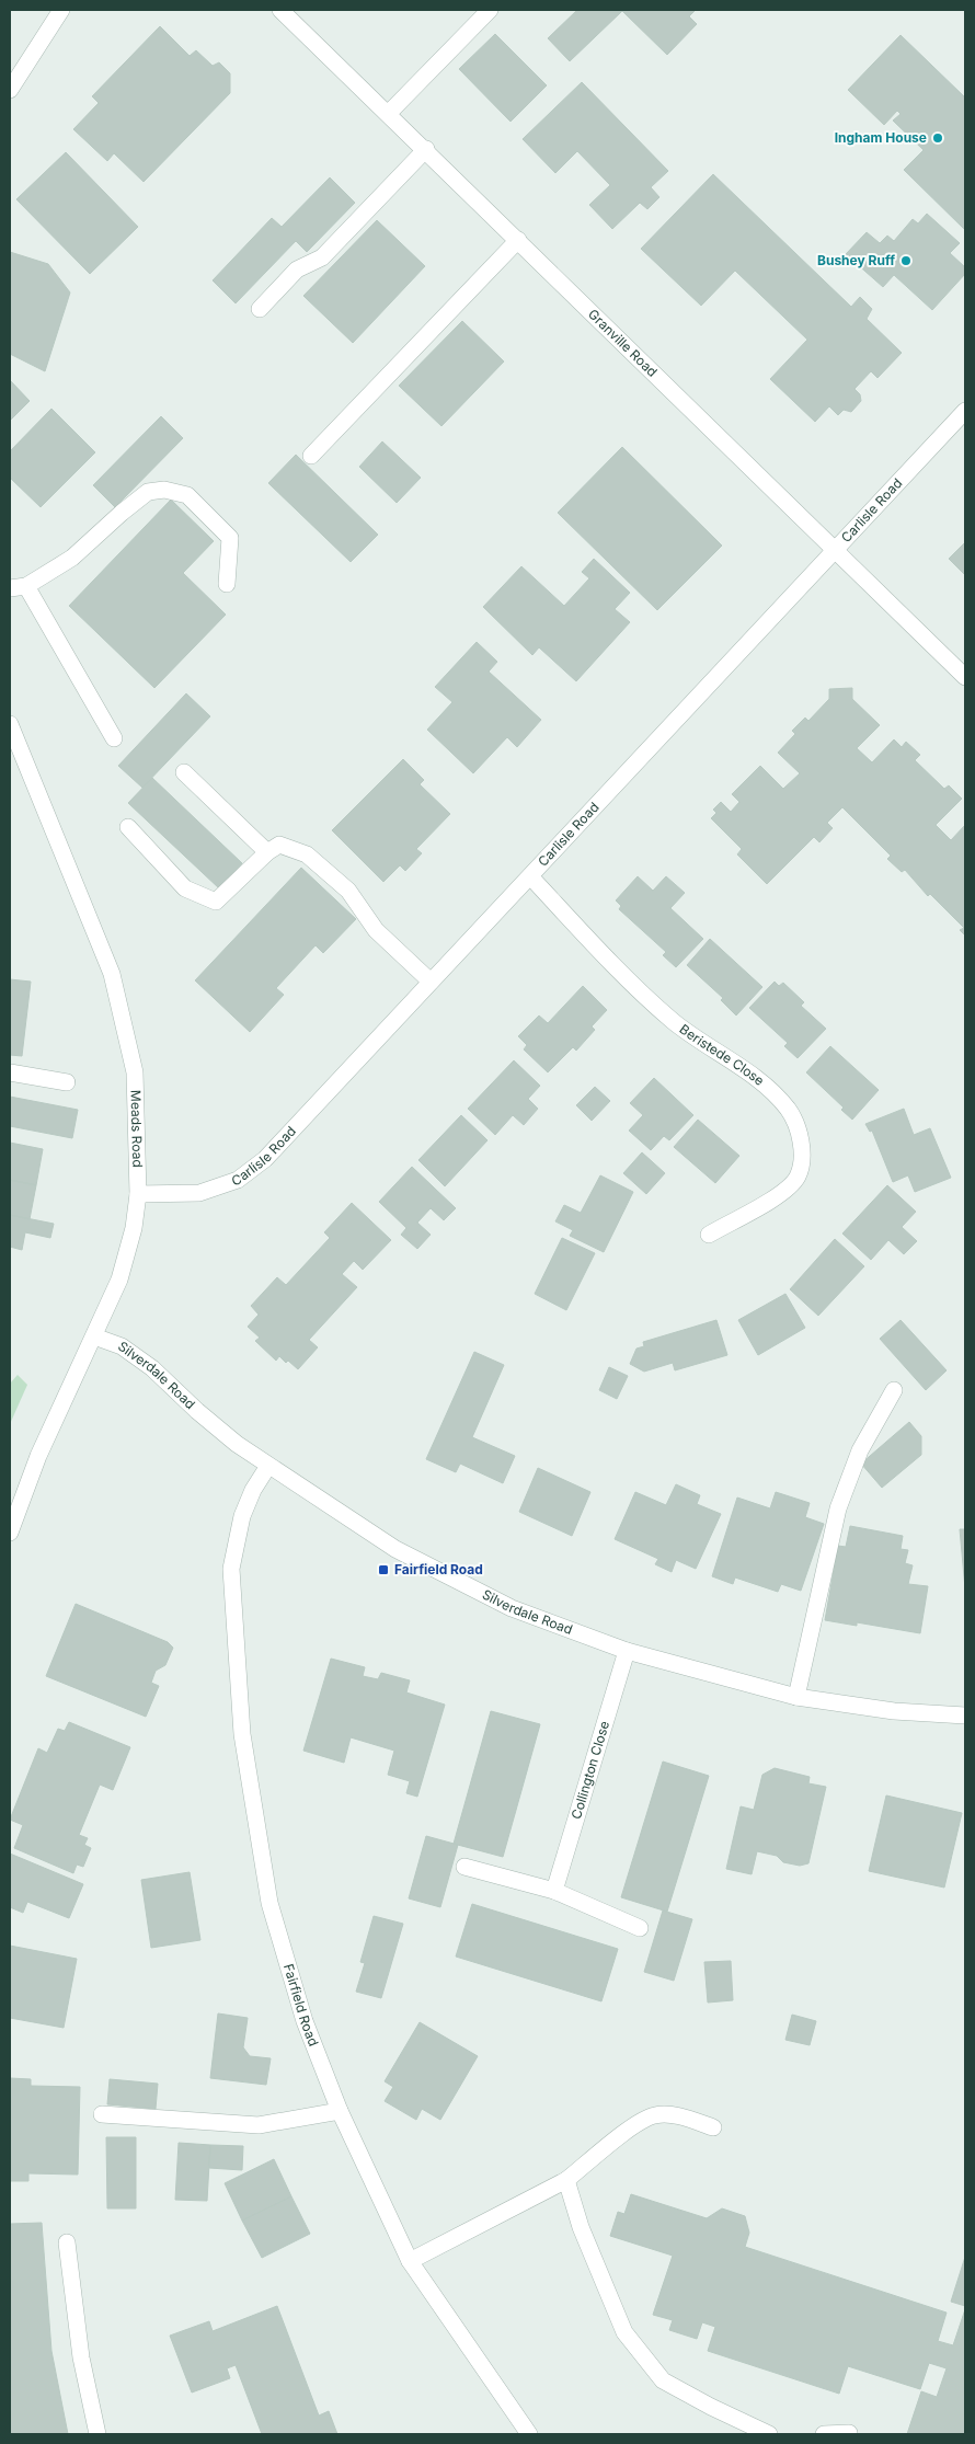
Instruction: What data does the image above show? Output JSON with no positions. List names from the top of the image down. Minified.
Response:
{"streets":{"street":["Granville Road","Carlisle Road","Beristede Close","Meads Road","Silverdale Road","Collington Close","Fairfield Road"]},"crossings":[["Granville Road","Carlisle Road"],["Carlisle Road","Beristede Close"],["Carlisle Road","Meads Road"],["Meads Road","Silverdale Road"],["Silverdale Road","Collington Close"],["Silverdale Road","Fairfield Road"]],"places":{"other":["Ingham House","Bushey Ruff"],"transit":["Fairfield Road"]}}
